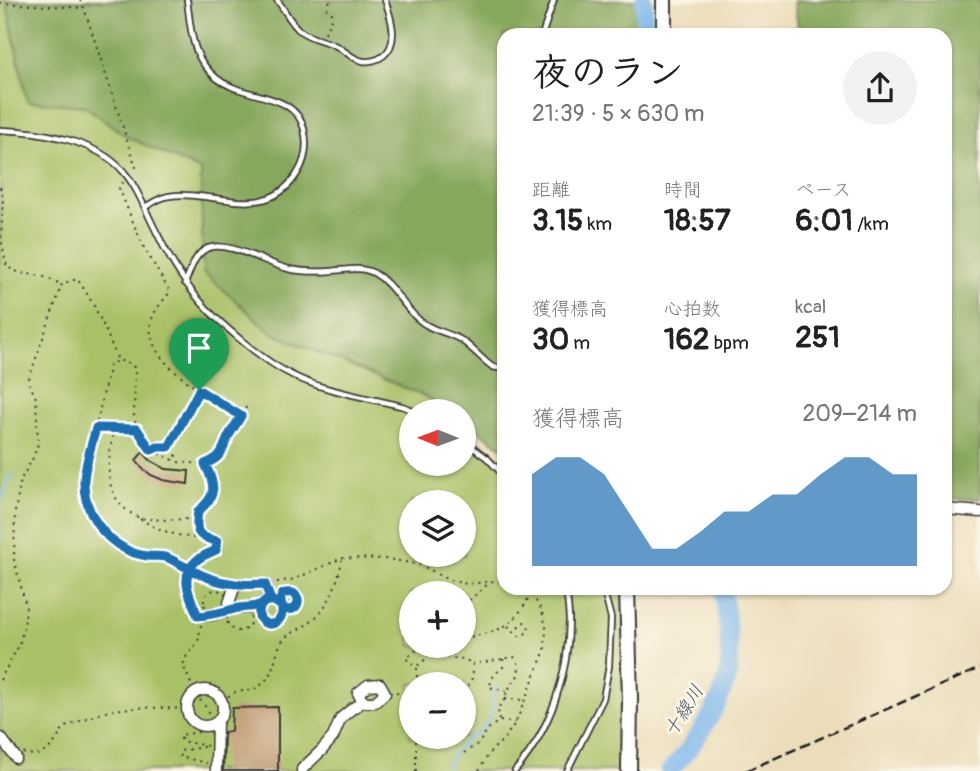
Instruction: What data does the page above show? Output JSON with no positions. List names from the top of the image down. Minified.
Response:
{"water":["十線川"],"north":"left","page":{"heading":["夜のラン","21:39 · 5 × 630 m"],"stats":[["距離","3.15 km"],["時間","18:57"],["ペース","6:01 /km"],["獲得標高","30 m"],["心拍数","162 bpm"],["kcal","251"]],"chart":["獲得標高","209–214 m"],"map_buttons":["+","−"]}}
